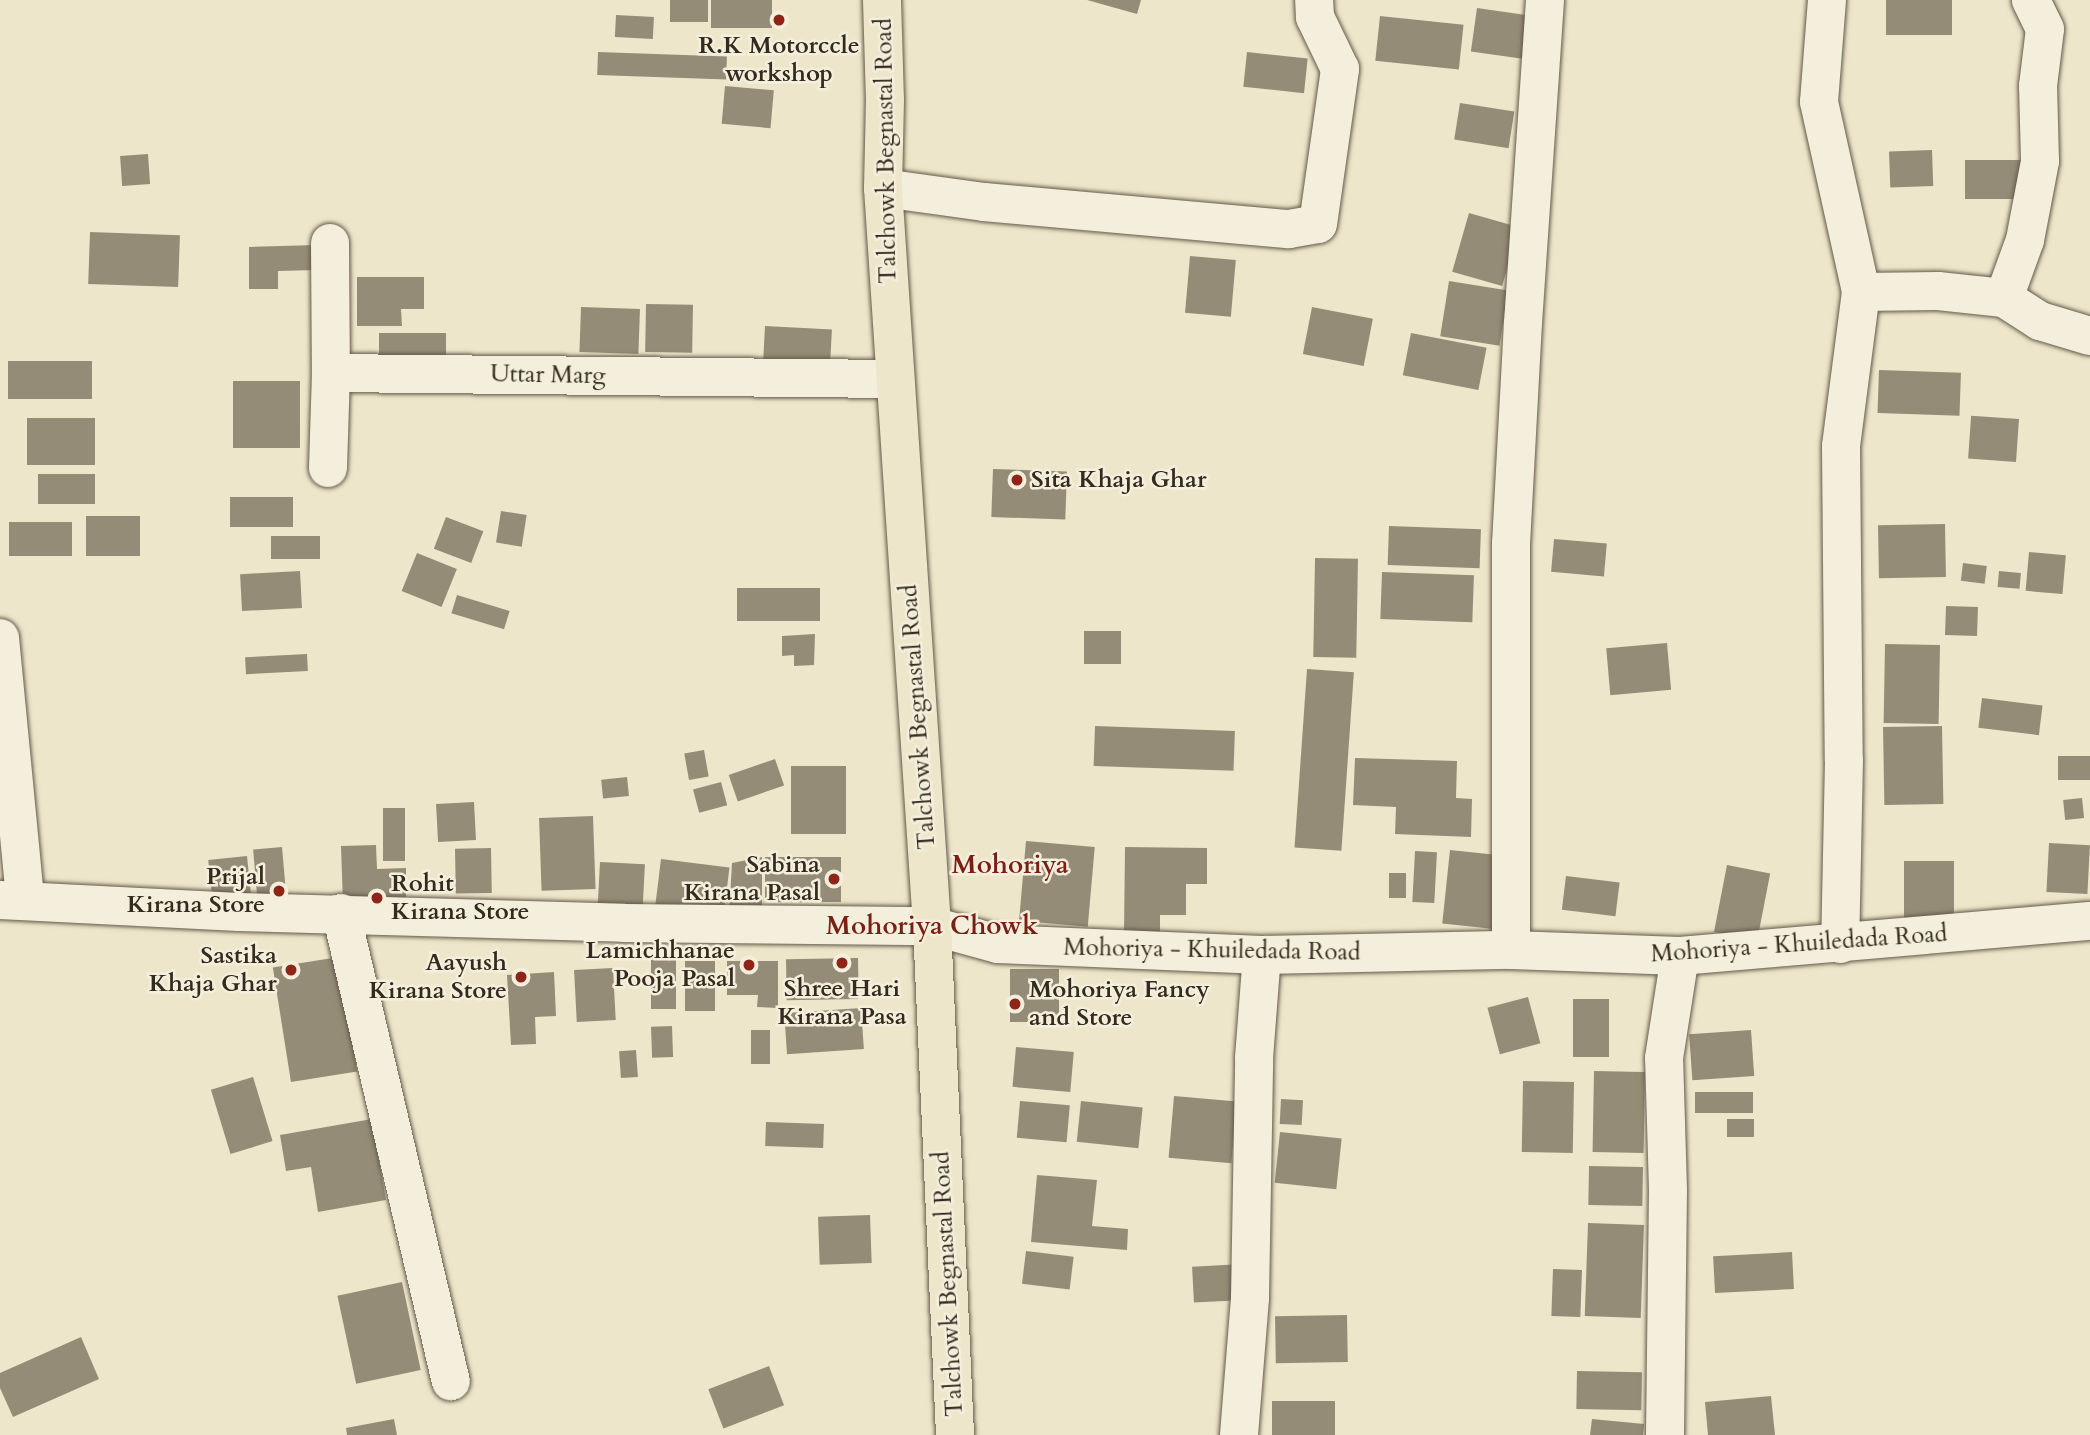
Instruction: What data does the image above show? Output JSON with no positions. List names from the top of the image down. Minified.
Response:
{"streets":{"main road":["Talchowk Begnastal Road"],"street":["Uttar Marg","Mohoriya - Khuiledada Road"]},"crossings":[["Talchowk Begnastal Road","Uttar Marg"],["Talchowk Begnastal Road","Mohoriya - Khuiledada Road"]],"districts":["Mohoriya","Mohoriya Chowk"],"places":["R.K Motorccle workshop","Sita Khaja Ghar","Sabina Kirana Pasal","Prijal Kirana Store","Rohit Kirana Store","Shree Hari Kirana Pasa","Lamichhanae Pooja Pasal","Sastika Khaja Ghar","Aayush Kirana Store","Mohoriya Fancy and Store"]}
